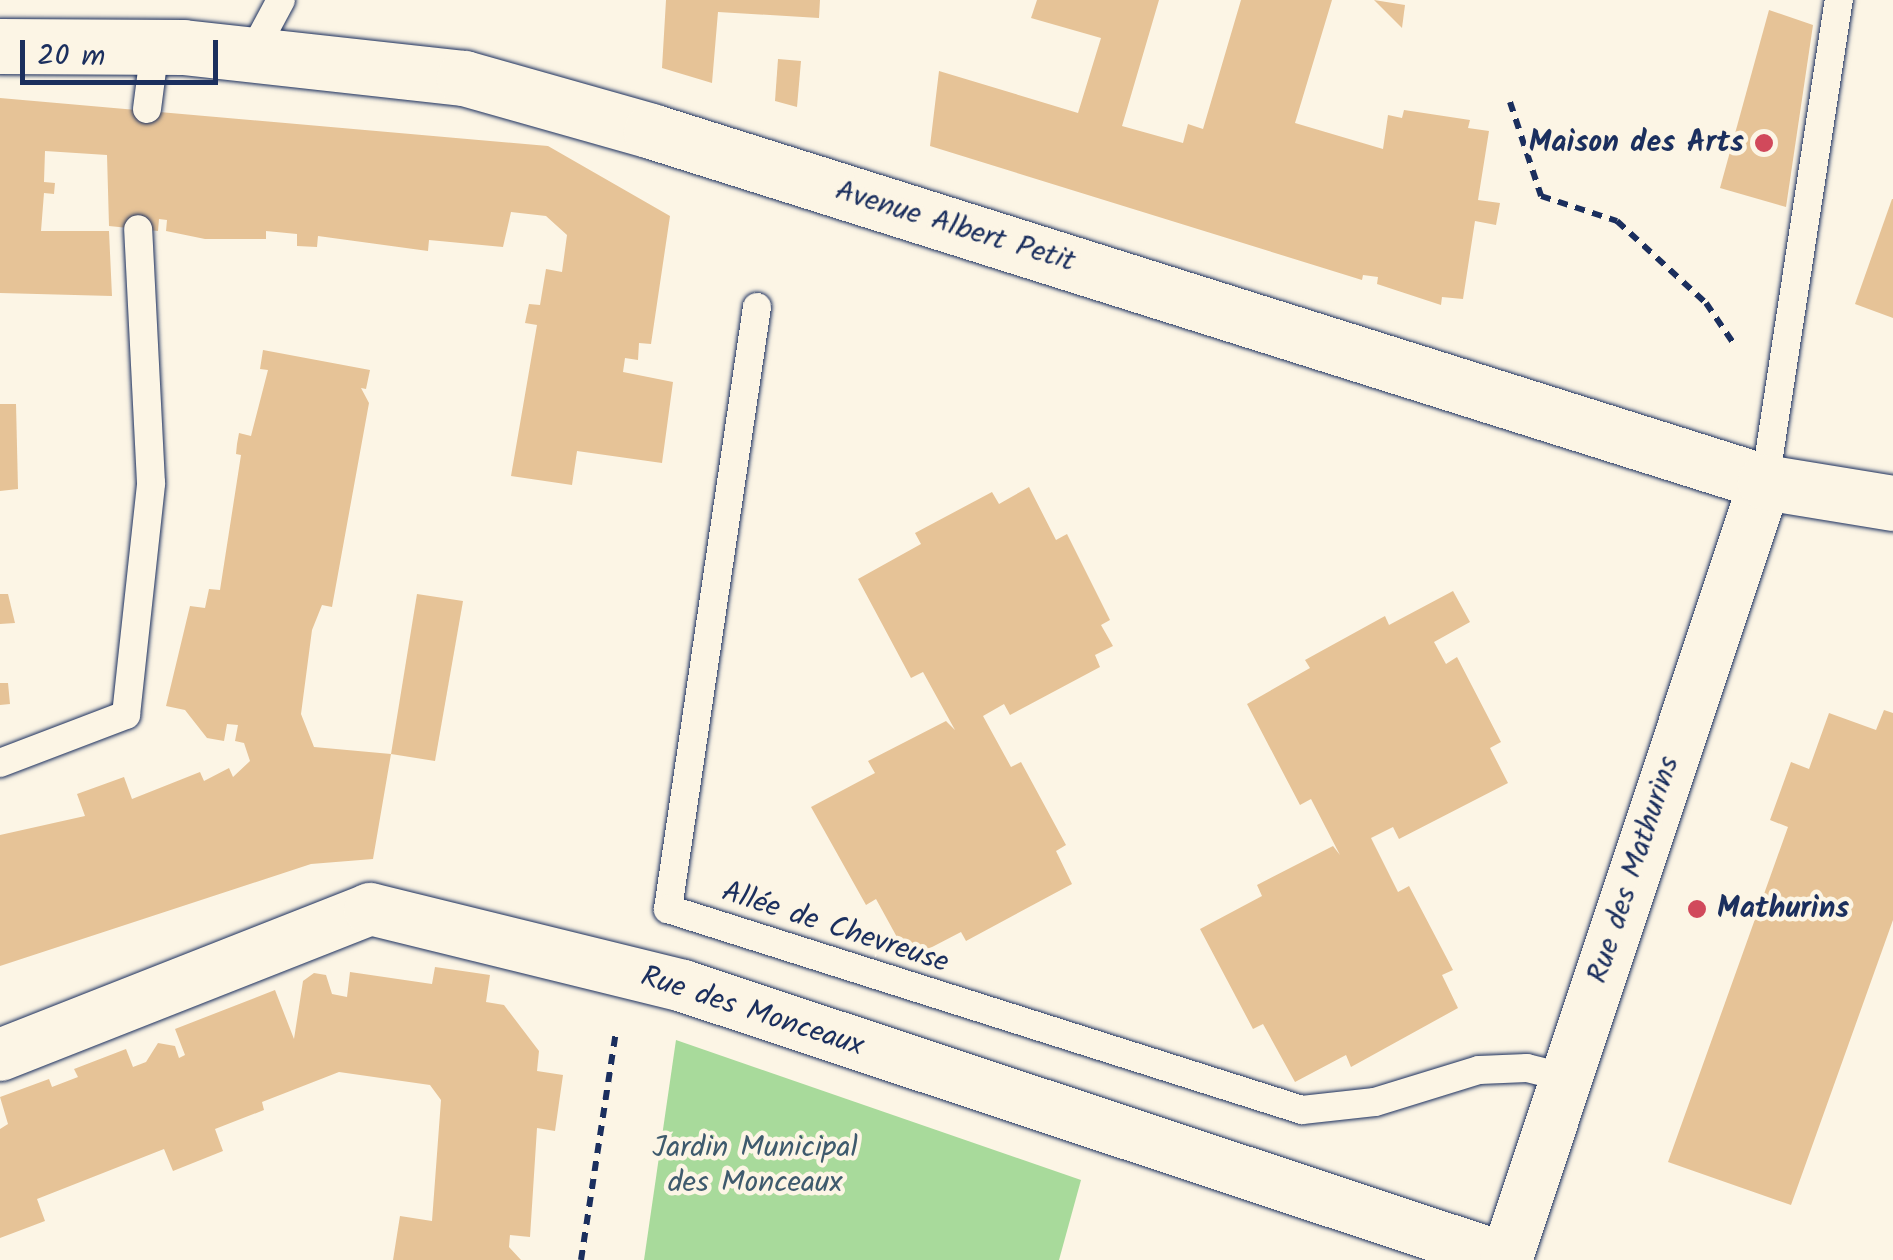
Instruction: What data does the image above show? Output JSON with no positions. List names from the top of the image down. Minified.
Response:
{"streets":{"main road":["Avenue Albert Petit"],"street":["Rue des Mathurins","Rue des Monceaux"],"lane":["Allée de Chevreuse"]},"crossings":[["Avenue Albert Petit","Rue des Mathurins"],["Rue des Mathurins","Allée de Chevreuse"],["Rue des Mathurins","Rue des Monceaux"]],"parks":["Jardin Municipal des Monceaux"],"places":["Maison des Arts","Mathurins"],"scale_bar":"20 m"}
